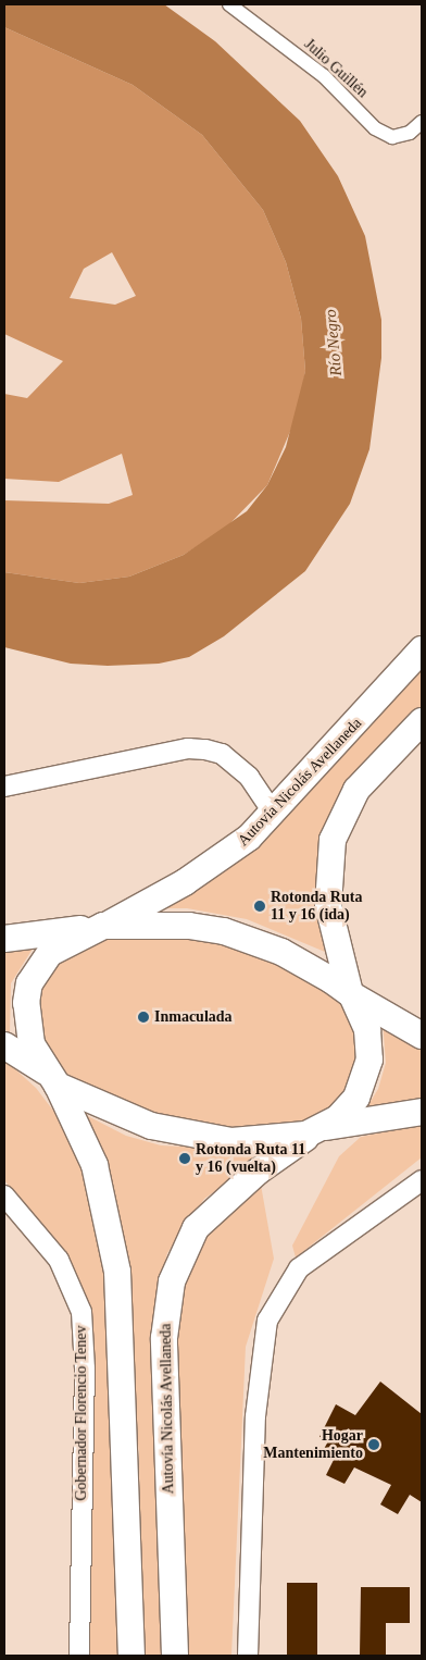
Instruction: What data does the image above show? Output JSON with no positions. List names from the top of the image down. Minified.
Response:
{"streets":{"highway":["Autovía Nicolás Avellaneda"],"street":["Julio Guillén","Gobernador Florencio Tenev"]},"water":["Río Negro"],"places":["Rotonda Ruta 11 y 16 (ida)","Inmaculada","Rotonda Ruta 11 y 16 (vuelta)","Hogar Mantenimiento"]}
